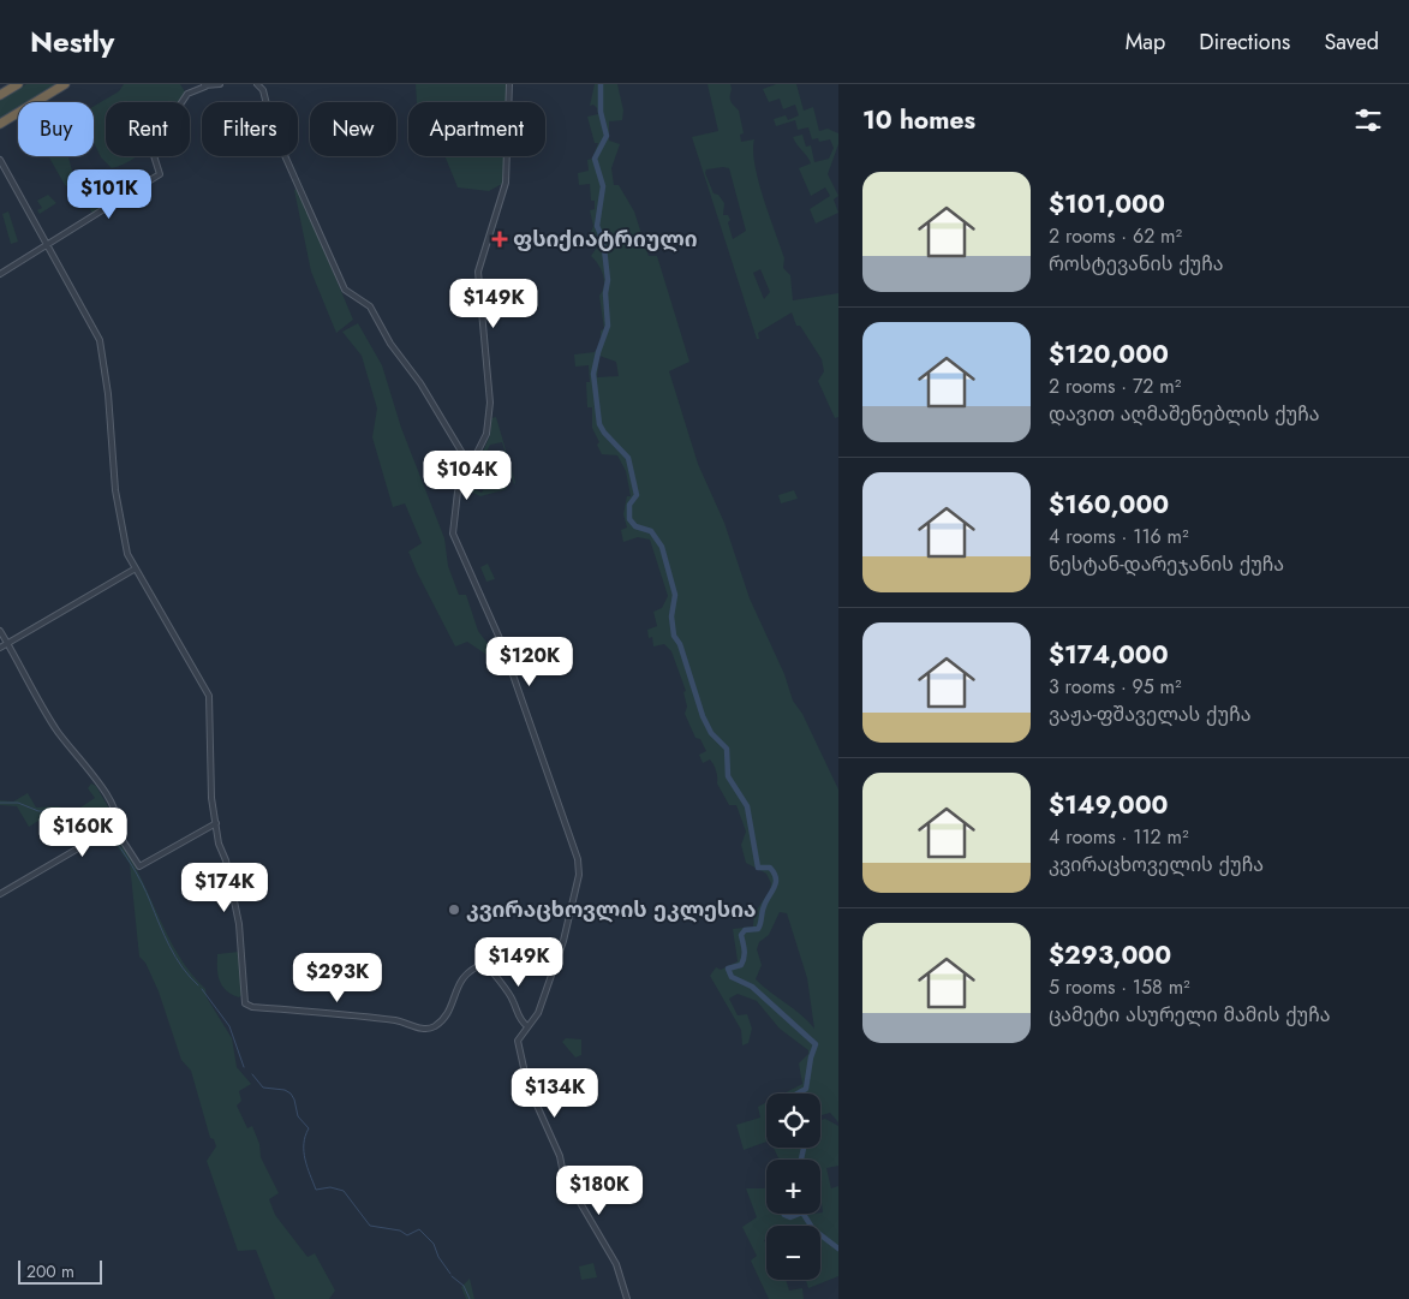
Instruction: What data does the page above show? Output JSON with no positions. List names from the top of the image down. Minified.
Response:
{"places":{"health":["ფსიქიატრიული"],"other":["კვირაცხოვლის ეკლესია"]},"scale_bar":"200 m","page":{"header":"Nestly","nav":["Map","Directions","Saved"],"heading":"10 homes","chip":["Buy","Rent","Filters","New","Apartment"],"list":[{"name":"$101,000","note":"2 rooms · 62 m² · როსტევანის ქუჩა"},{"name":"$120,000","note":"2 rooms · 72 m² · დავით აღმაშენებლის ქუჩა"},{"name":"$160,000","note":"4 rooms · 116 m² · ნესტან-დარეჯანის ქუჩა"},{"name":"$174,000","note":"3 rooms · 95 m² · ვაჟა-ფშაველას ქუჩა"},{"name":"$149,000","note":"4 rooms · 112 m² · კვირაცხოველის ქუჩა"},{"name":"$293,000","note":"5 rooms · 158 m² · ცამეტი ასურელი მამის ქუჩა"}],"price":["$101K","$149K","$104K","$120K","$160K","$174K","$149K","$293K","$134K","$180K"],"map_buttons":["+","−"],"scale":"200 m"}}
